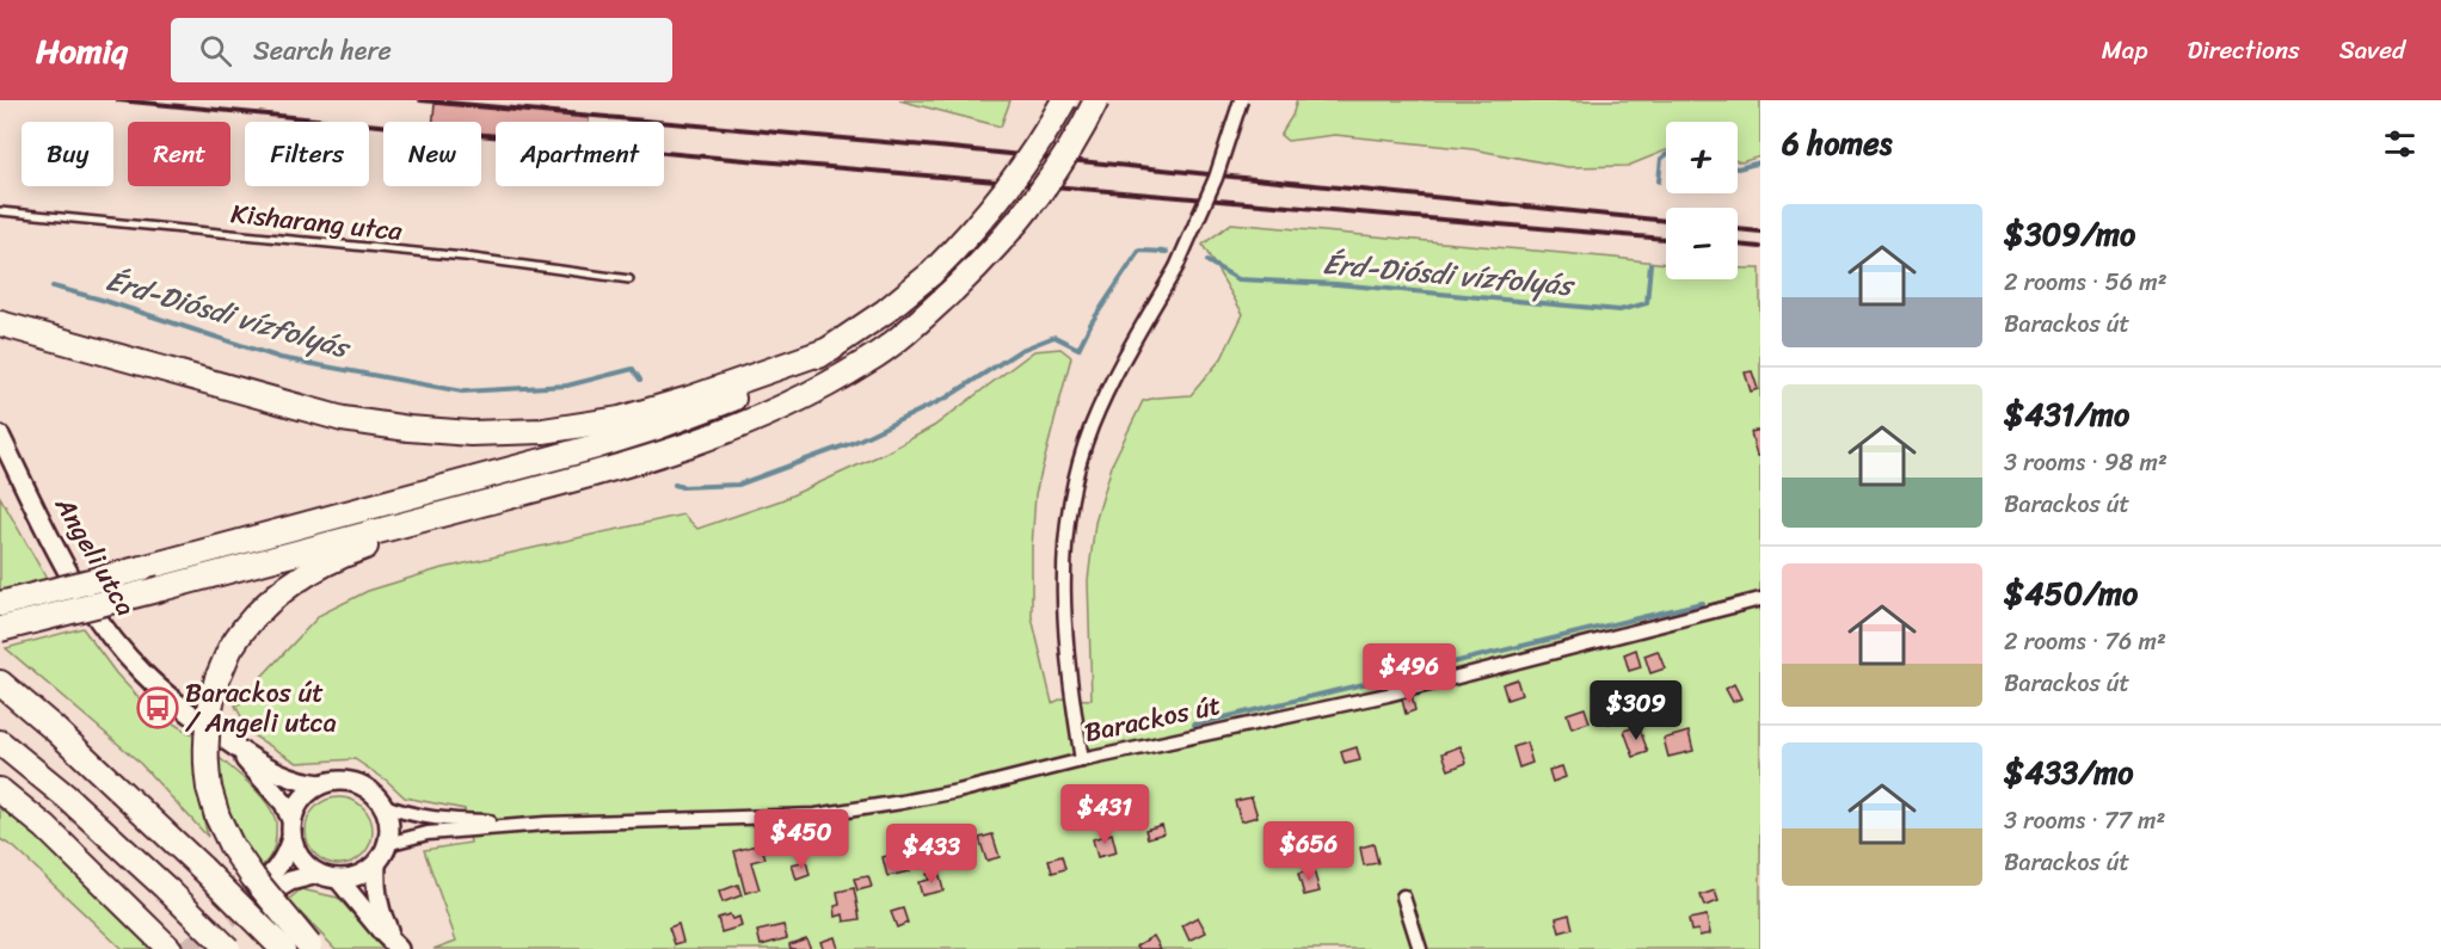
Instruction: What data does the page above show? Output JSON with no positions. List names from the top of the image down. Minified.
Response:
{"streets":{"street":["Angeli utca","Barackos út"],"lane":["Kisharang utca"]},"crossings":[["Angeli utca","Barackos út"]],"water":["Érd-Diósdi vízfolyás"],"places":{"bus stop":["Barackos út / Angeli utca"]},"page":{"header":"Homiq","search":"Search here","nav":["Map","Directions","Saved"],"heading":"6 homes","map_buttons":["+","−"],"chip":["Buy","Rent","Filters","New","Apartment"],"list":[{"name":"$309/mo","note":"2 rooms · 56 m² · Barackos út"},{"name":"$431/mo","note":"3 rooms · 98 m² · Barackos út"},{"name":"$450/mo","note":"2 rooms · 76 m² · Barackos út"},{"name":"$433/mo","note":"3 rooms · 77 m² · Barackos út"}],"price":["$496","$309","$431","$450","$656","$433"]}}
